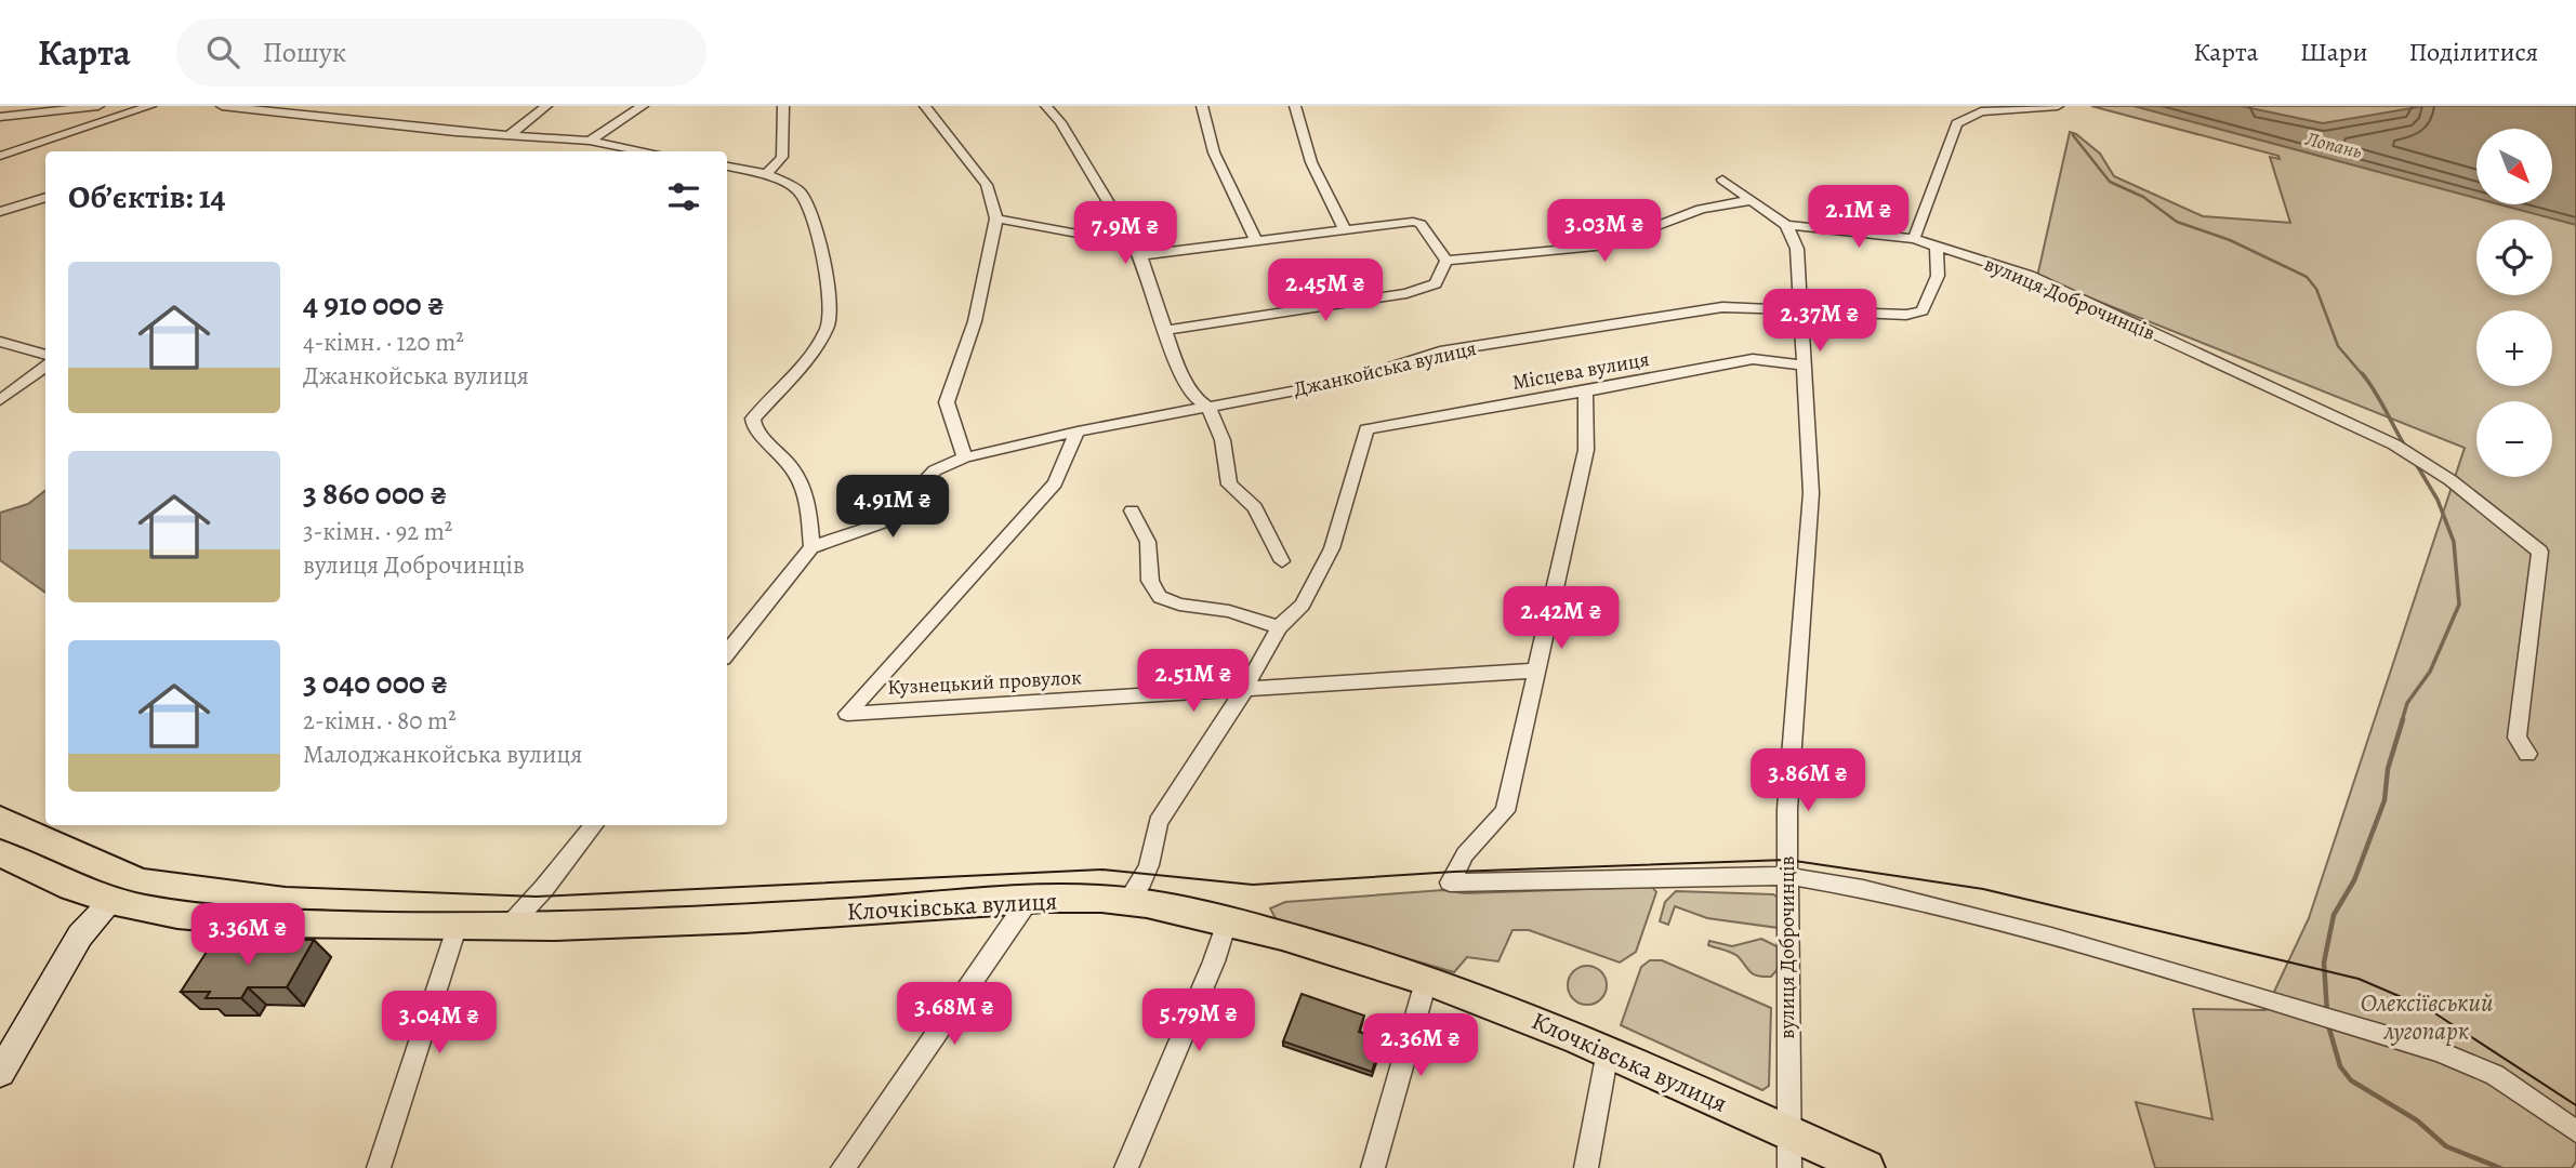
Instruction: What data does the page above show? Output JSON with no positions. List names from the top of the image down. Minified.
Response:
{"streets":{"main road":["Клочківська вулиця"],"street":["вулиця Доброчинців","Джанкойська вулиця","Місцева вулиця","Кузнецький провулок"]},"crossings":[["вулиця Доброчинців","Джанкойська вулиця"],["вулиця Доброчинців","Місцева вулиця"],["вулиця Доброчинців","Клочківська вулиця"],["Джанкойська вулиця","Кузнецький провулок"]],"water":["Лопань"],"parks":["Олексіївський лугопарк"],"north":"bottom right","page":{"header":"Карта","search":"Пошук","nav":["Карта","Шари","Поділитися"],"map_buttons":["+","−"],"heading":"Об’єктів: 14","price":["2.1M ₴","3.03M ₴","7.9M ₴","2.45M ₴","2.37M ₴","4.91M ₴","2.42M ₴","2.51M ₴","3.86M ₴","3.36M ₴","3.68M ₴","5.79M ₴","3.04M ₴","2.36M ₴"],"list":[{"name":"4 910 000 ₴","note":"4-кімн. · 120 m² · Джанкойська вулиця"},{"name":"3 860 000 ₴","note":"3-кімн. · 92 m² · вулиця Доброчинців"},{"name":"3 040 000 ₴","note":"2-кімн. · 80 m² · Малоджанкойська вулиця"}]}}
